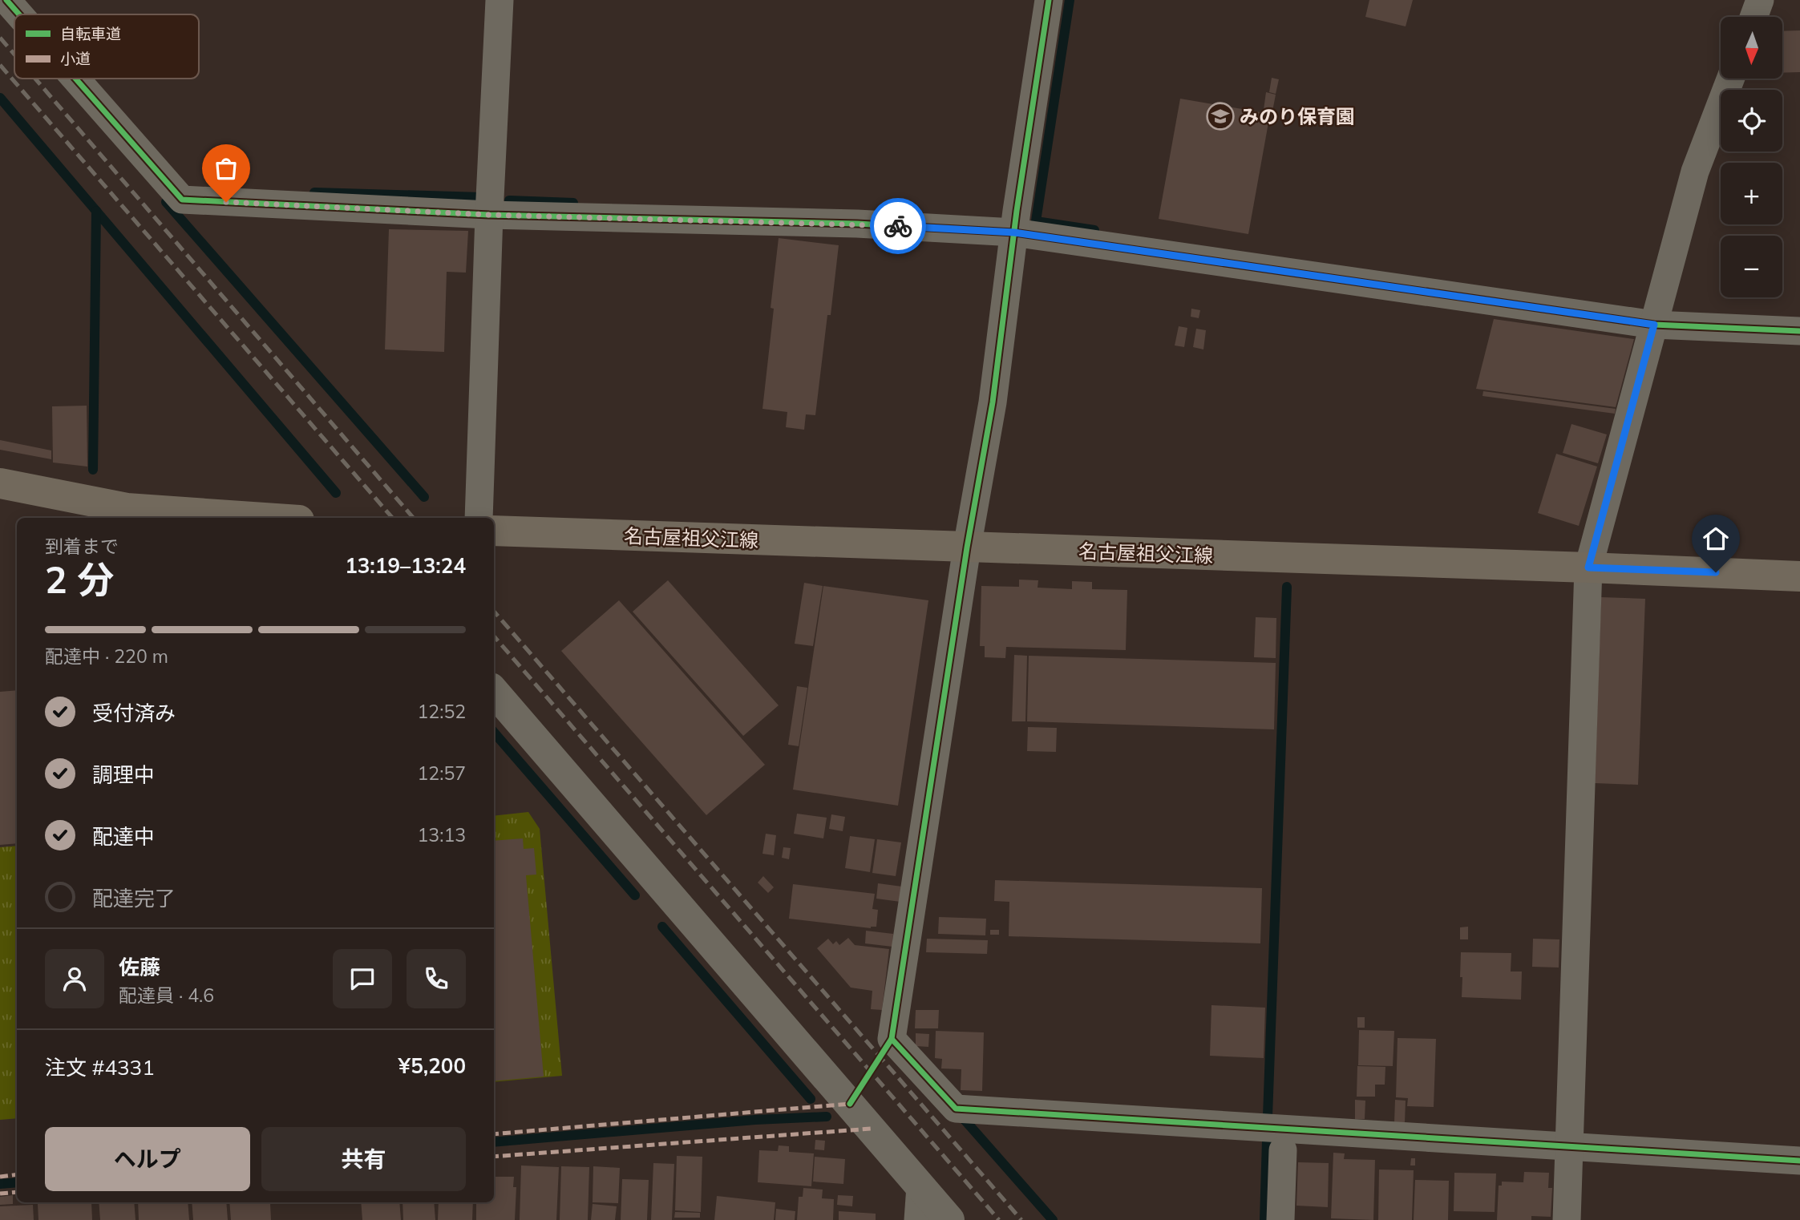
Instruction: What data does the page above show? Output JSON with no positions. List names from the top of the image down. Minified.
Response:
{"streets":{"main road":["名古屋祖父江線"]},"places":{"school or university":["みのり保育園"]},"legend":["自転車道","小道"],"north":"bottom","page":{"map_buttons":["+","−"],"heading":["2 分","到着まで","13:19–13:24"],"panel":["佐藤","配達員 · 4.6","注文 #4331","¥5,200"],"bar":"配達中 · 220 m","list":[["受付済み","12:52"],["調理中","12:57"],["配達中","13:13"],"配達完了"],"buttons":["ヘルプ","共有"]}}
